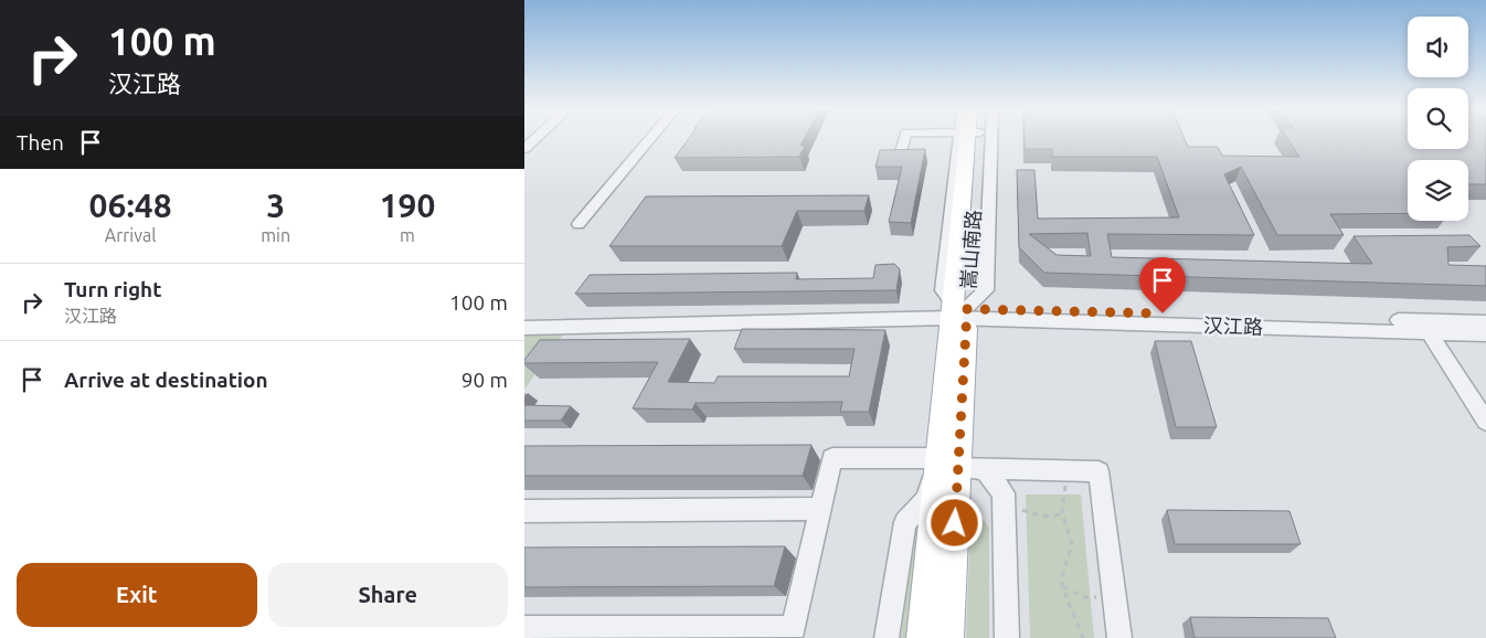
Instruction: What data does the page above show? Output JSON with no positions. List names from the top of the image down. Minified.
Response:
{"streets":{"main road":["嵩山南路"],"street":["汉江路"]},"crossings":[["嵩山南路","汉江路"]],"page":{"turn":["100 m","汉江路"],"then":"Then","eta":["06:48","Arrival","3","min","190","m"],"list":[{"name":"Turn right","note":"汉江路","value":"100 m"},{"name":"Arrive at destination","value":"90 m"}],"buttons":["Exit","Share"]}}
